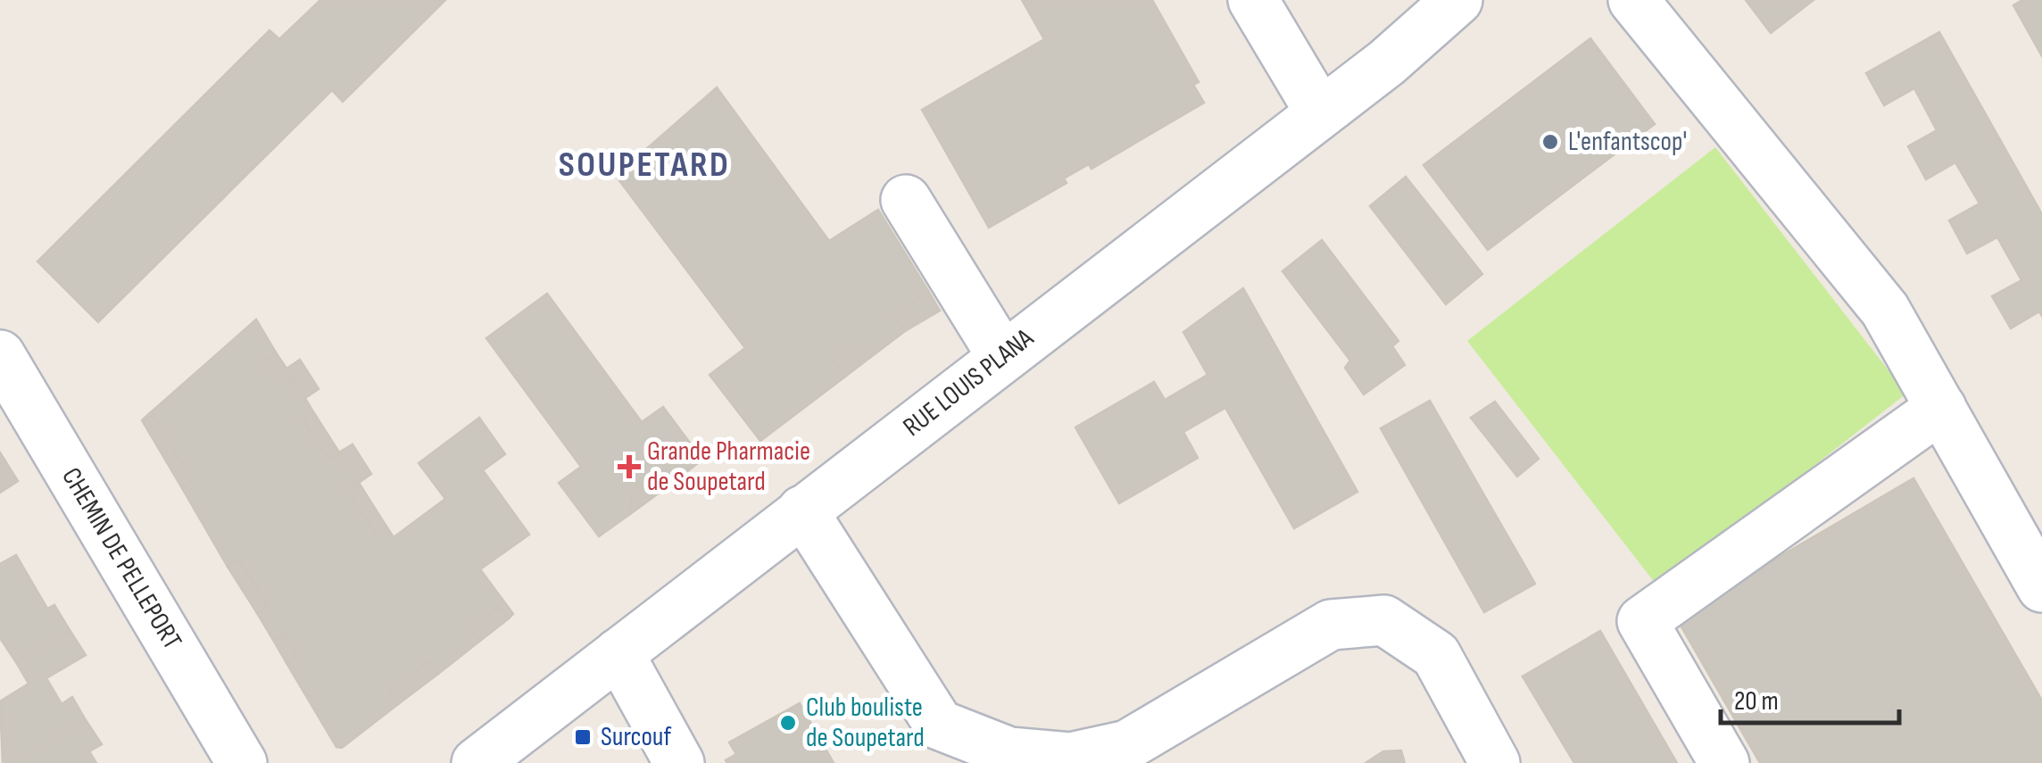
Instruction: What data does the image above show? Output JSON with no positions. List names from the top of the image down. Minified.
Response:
{"streets":{"street":["RUE LOUIS PLANA","CHEMIN DE PELLEPORT"]},"districts":["SOUPETARD"],"places":{"other":["L'enfantscop'","Club bouliste de Soupetard"],"health":["Grande Pharmacie de Soupetard"],"transit":["Surcouf"]},"scale_bar":"20 m"}
